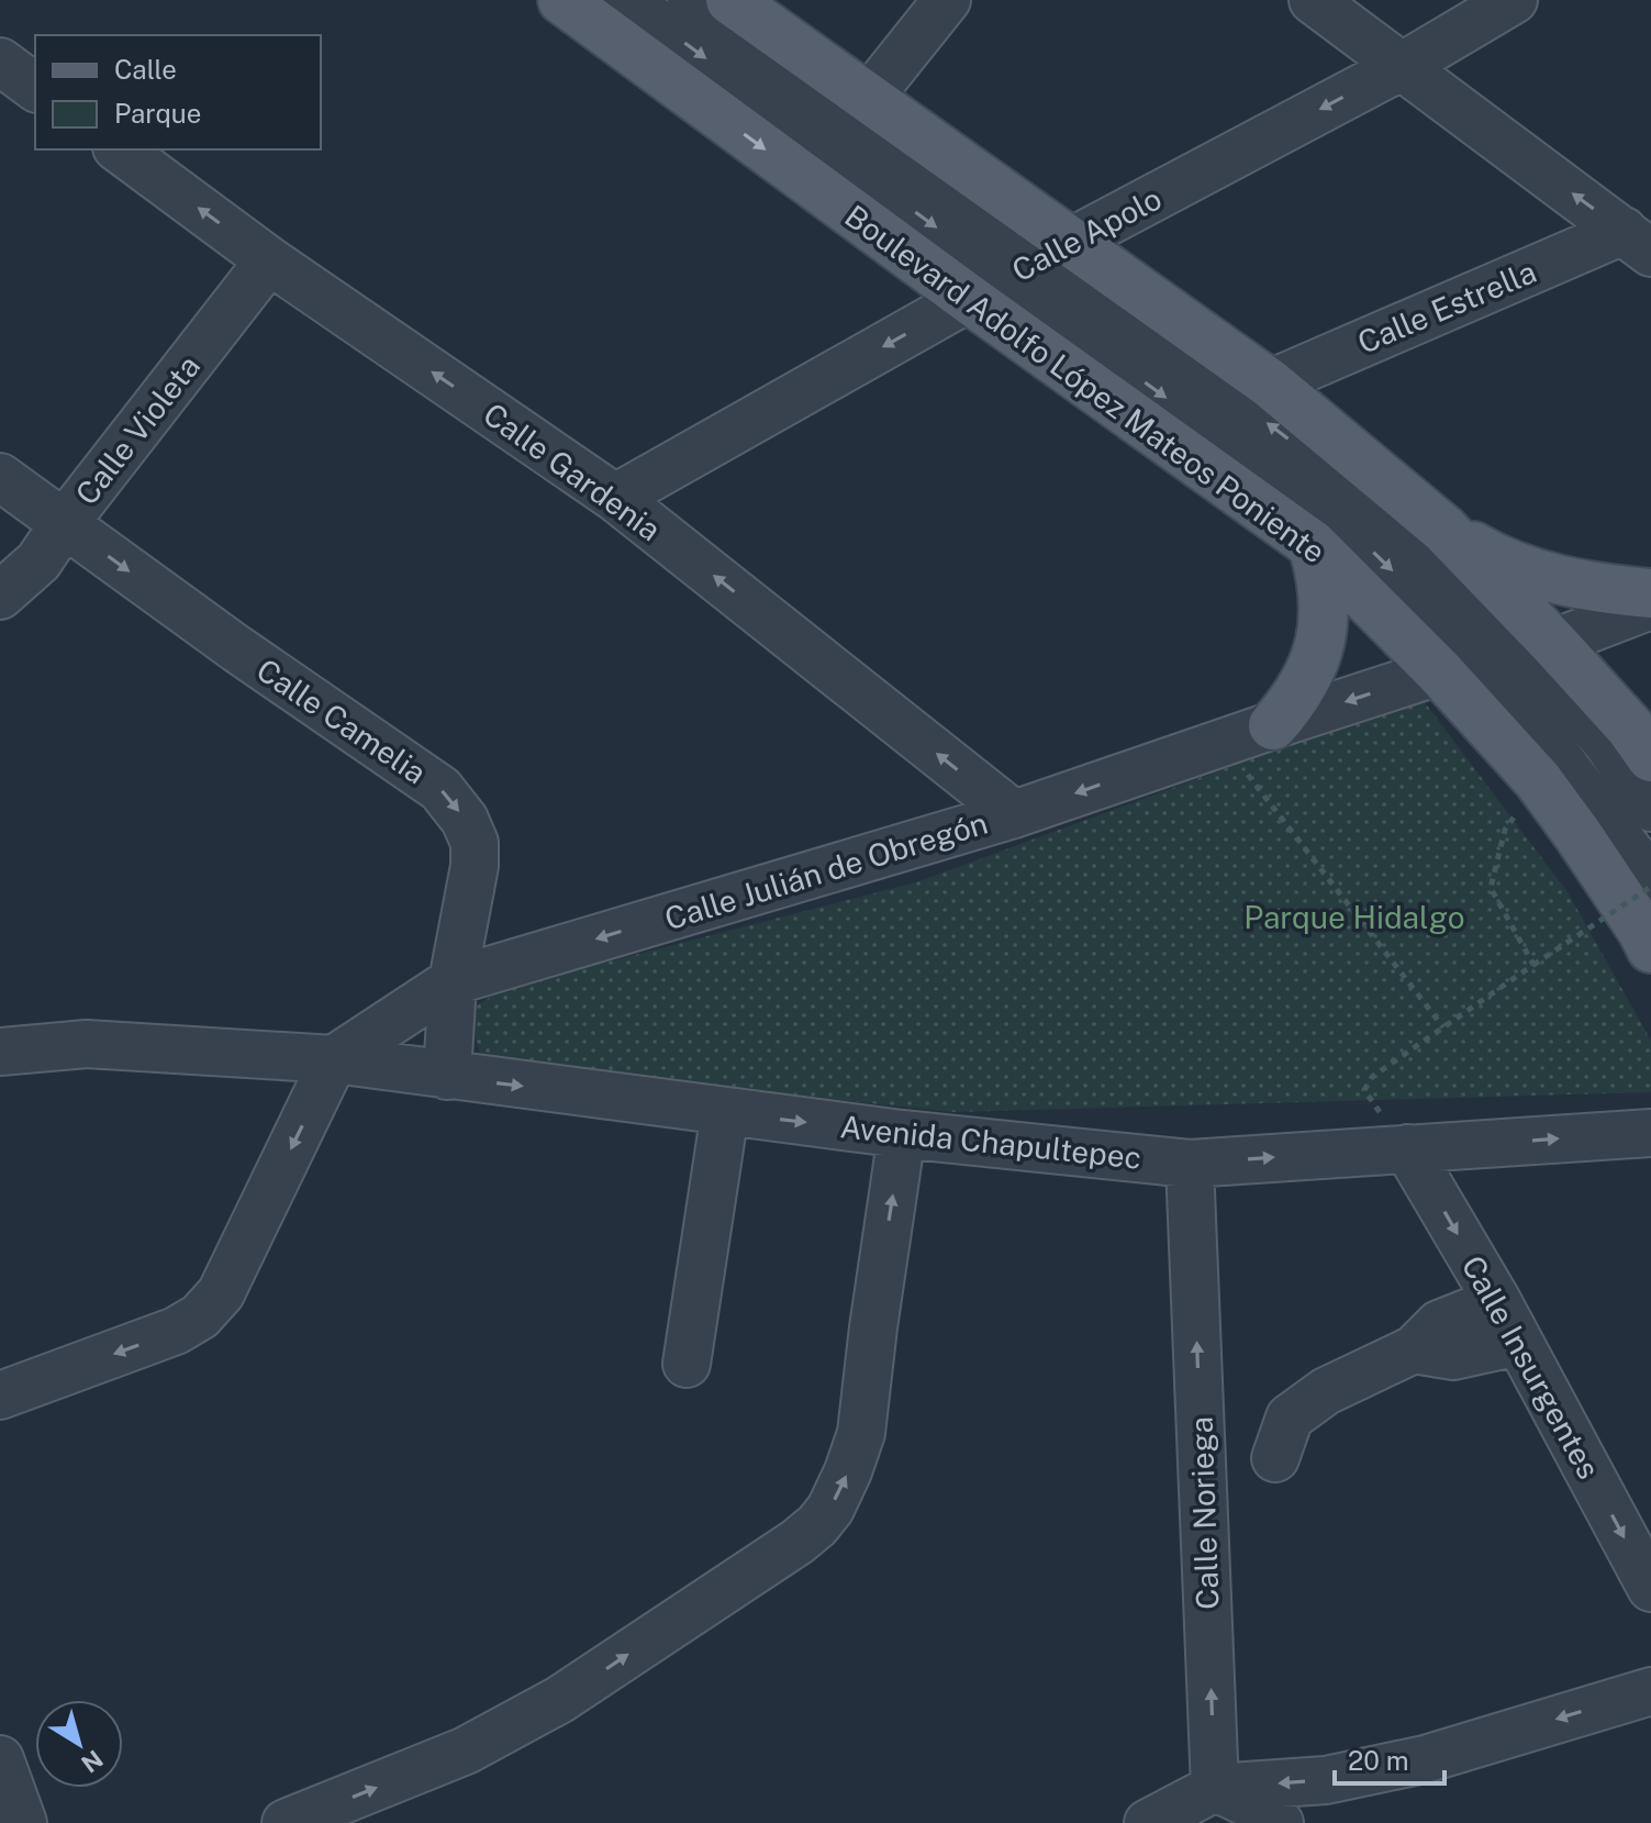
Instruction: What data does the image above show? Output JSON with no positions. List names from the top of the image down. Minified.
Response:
{"streets":{"main road":["Boulevard Adolfo López Mateos Poniente"],"street":["Calle Apolo","Calle Estrella","Calle Violeta","Calle Gardenia","Calle Camelia","Calle Julián de Obregón","Avenida Chapultepec","Calle Insurgentes","Calle Noriega"]},"crossings":[["Calle Apolo","Boulevard Adolfo López Mateos Poniente"],["Calle Apolo","Calle Gardenia"],["Calle Estrella","Boulevard Adolfo López Mateos Poniente"],["Boulevard Adolfo López Mateos Poniente","Calle Julián de Obregón"],["Calle Violeta","Calle Gardenia"],["Calle Violeta","Calle Camelia"],["Calle Gardenia","Calle Julián de Obregón"],["Calle Camelia","Calle Julián de Obregón"],["Calle Camelia","Avenida Chapultepec"],["Calle Julián de Obregón","Avenida Chapultepec"],["Avenida Chapultepec","Calle Insurgentes"],["Avenida Chapultepec","Calle Noriega"]],"one_way":["Calle Apolo","Calle Gardenia","Calle Camelia","Calle Julián de Obregón","Avenida Chapultepec","Calle Insurgentes","Calle Noriega"],"parks":["Parque Hidalgo"],"legend":["Calle","Parque"],"scale_bar":"20 m","north":"bottom right"}
